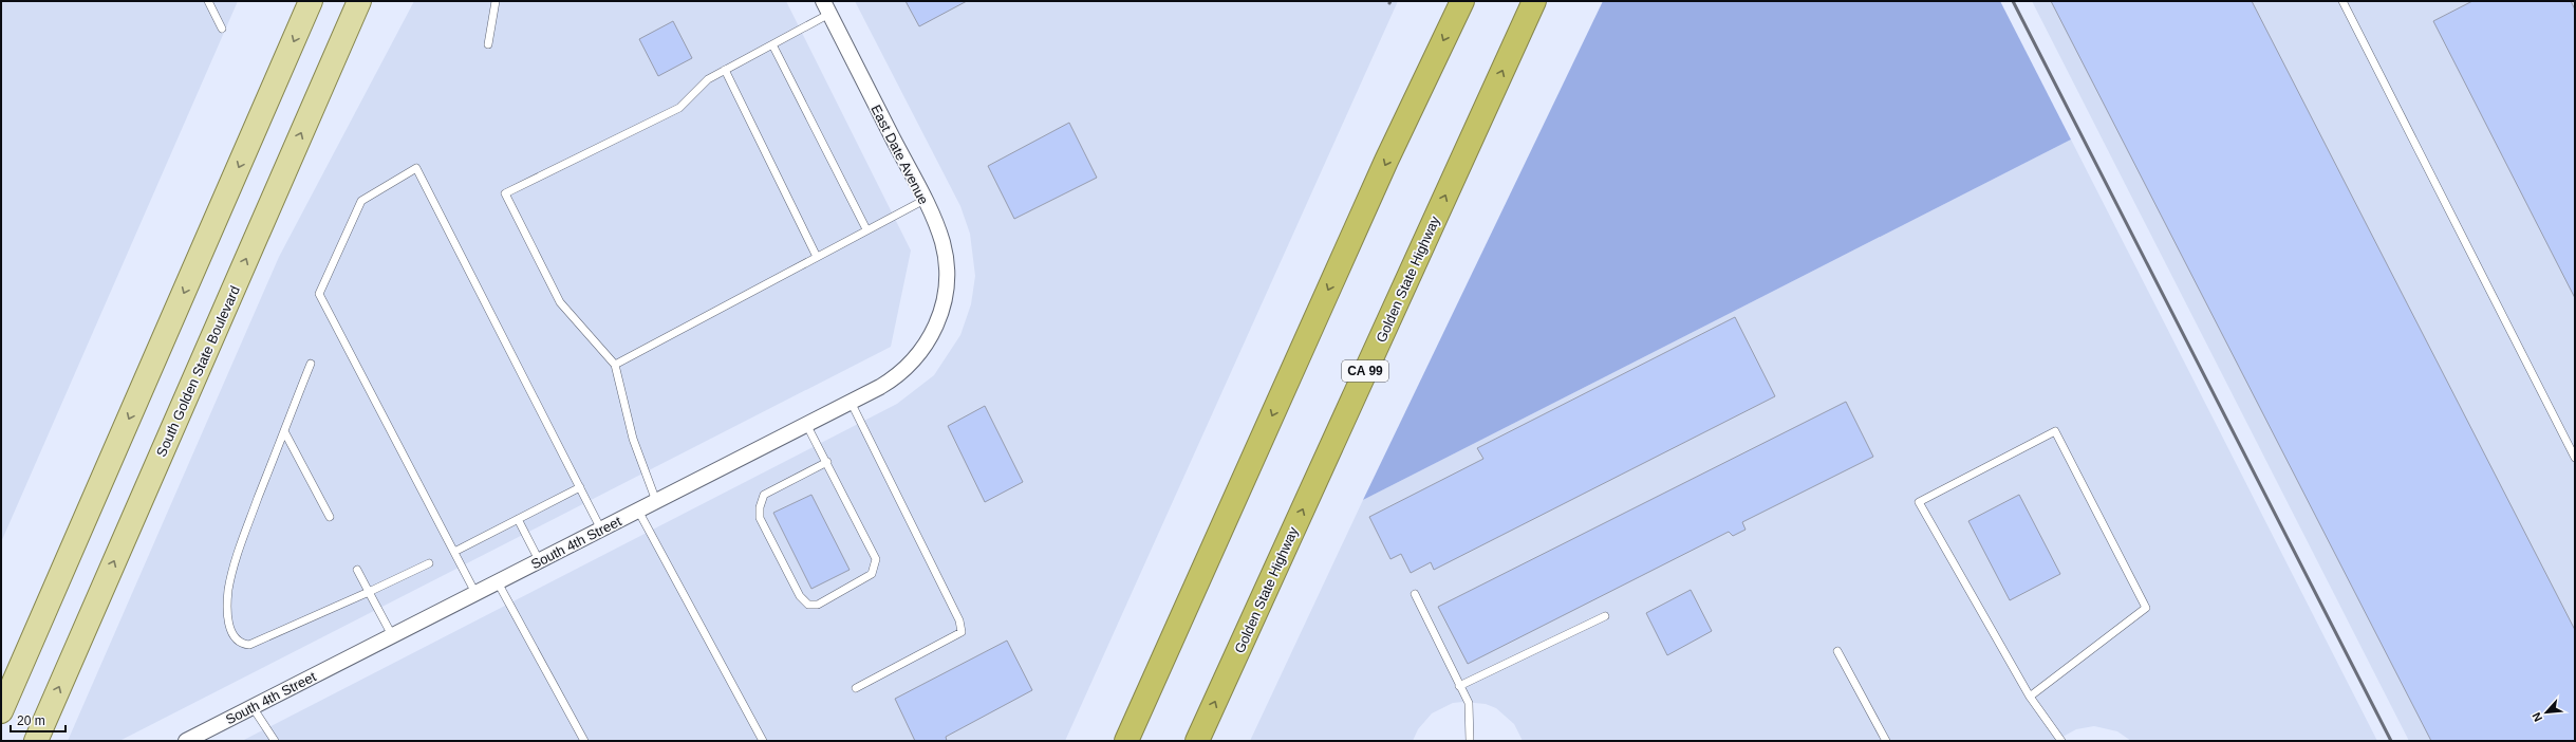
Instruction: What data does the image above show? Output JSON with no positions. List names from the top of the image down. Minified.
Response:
{"streets":{"highway":["Golden State Highway","CA 99"],"main road":["South Golden State Boulevard"],"street":["East Date Avenue","South 4th Street"]},"crossings":[["East Date Avenue","South 4th Street"]],"scale_bar":"20 m","north":"bottom left"}
